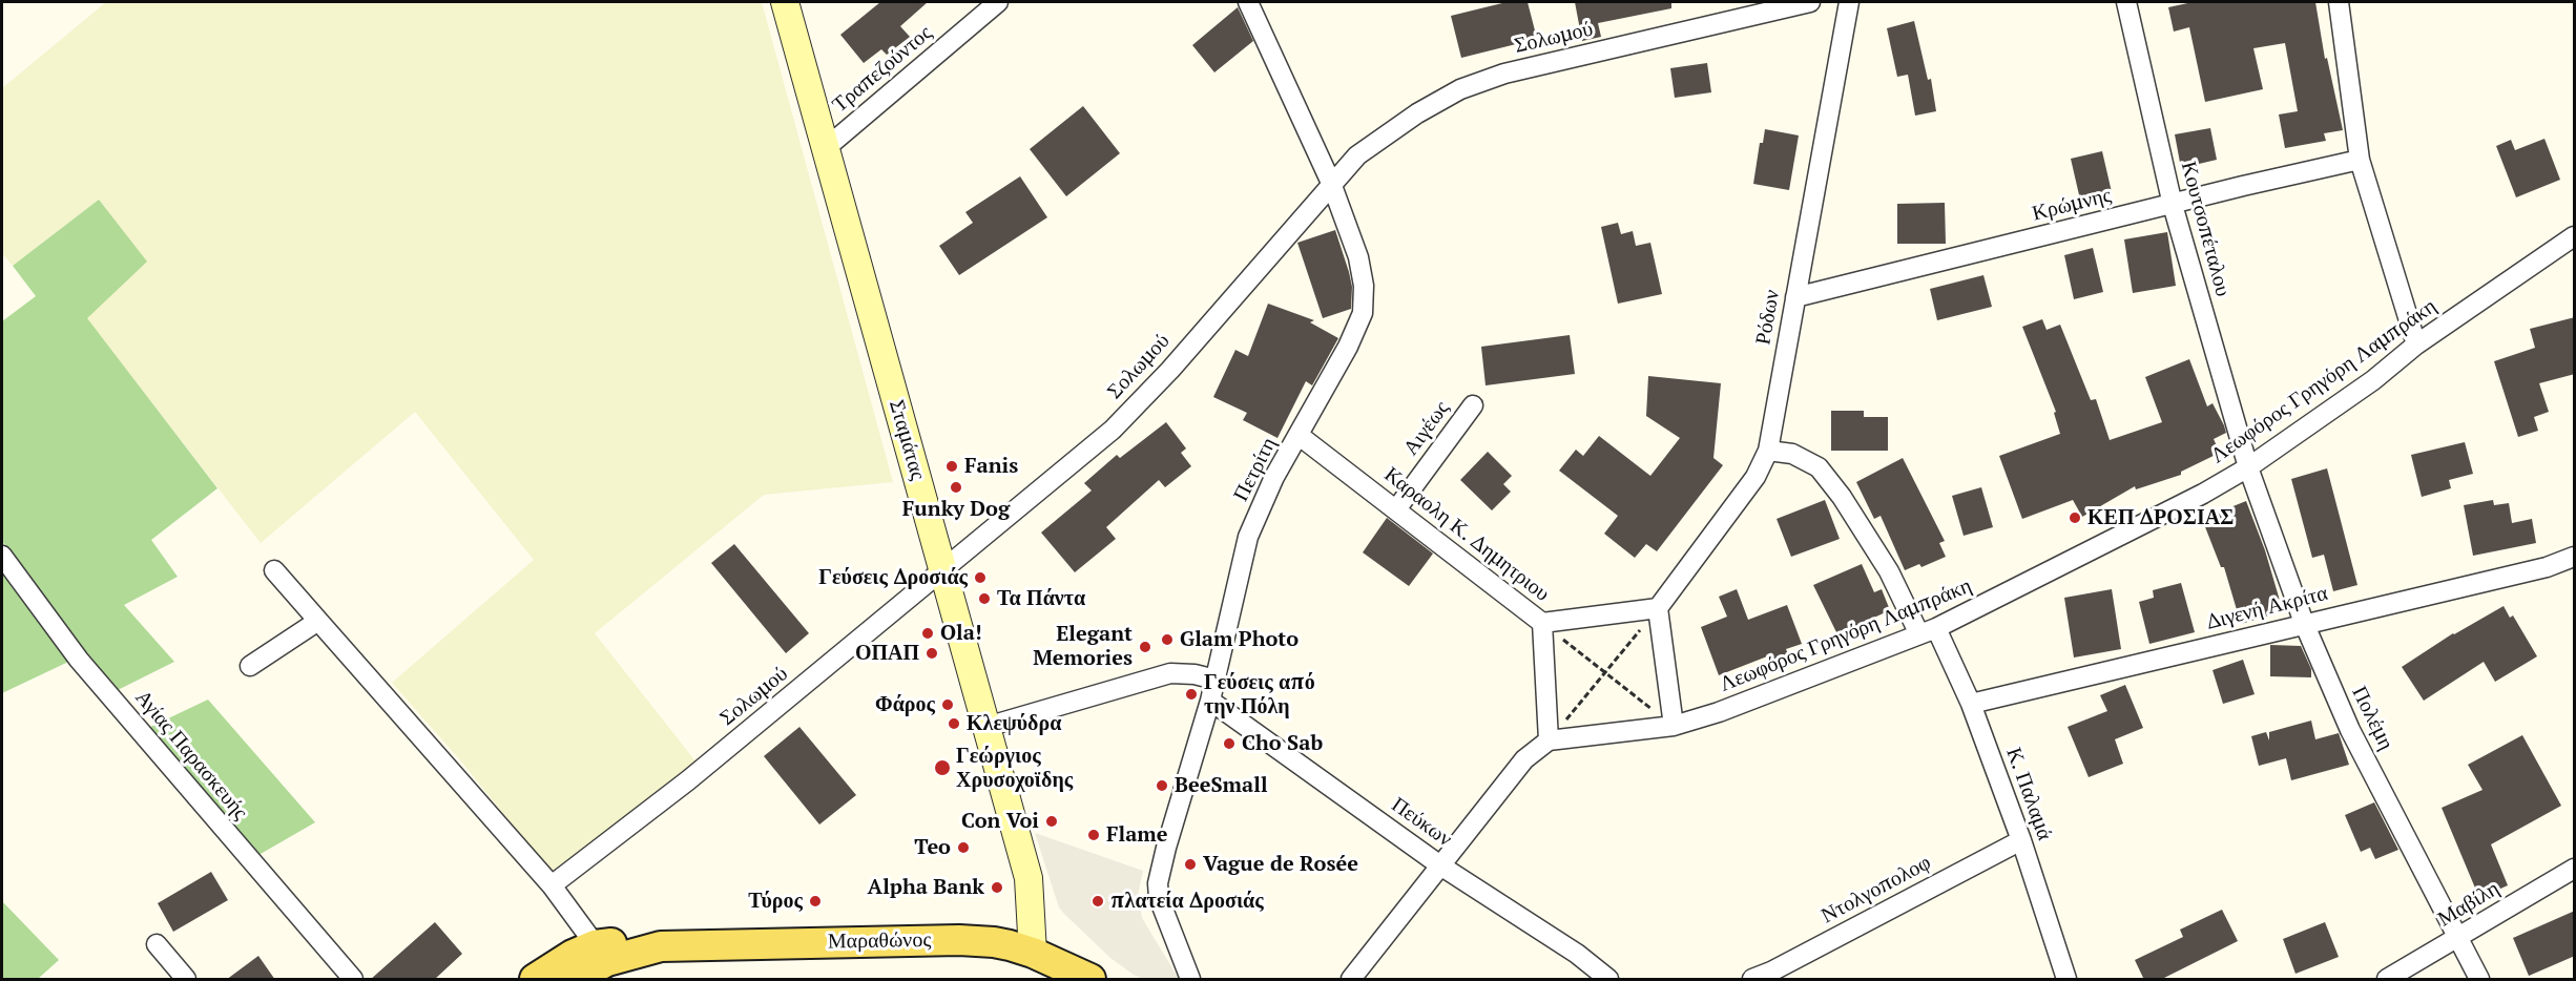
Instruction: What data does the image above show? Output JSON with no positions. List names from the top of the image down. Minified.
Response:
{"streets":{"main road":["Μαραθώνος"],"street":["Σολωμού","Τραπεζούντος","Κρώμνης","Κουτσοπέταλου","Ρόδων","Λεωφόρος Γρηγόρη Λαμπράκη","Αιγέως","Σταμάτας","Πετρίτη","Καραολη Κ. Δημητριου","Διγενή Ακρίτα","Πολέμη","Αγίας Παρασκευής","Κ. Παλαμά","Πεύκων","Ντολγοπολοφ","Μαβίλη"]},"crossings":[["Σολωμού","Σταμάτας"],["Σολωμού","Πετρίτη"],["Τραπεζούντος","Σταμάτας"],["Κρώμνης","Κουτσοπέταλου"],["Κρώμνης","Ρόδων"],["Κουτσοπέταλου","Λεωφόρος Γρηγόρη Λαμπράκη"],["Κουτσοπέταλου","Πολέμη"],["Ρόδων","Καραολη Κ. Δημητριου"],["Ρόδων","Κ. Παλαμά"],["Λεωφόρος Γρηγόρη Λαμπράκη","Πολέμη"],["Λεωφόρος Γρηγόρη Λαμπράκη","Κ. Παλαμά"],["Αιγέως","Καραολη Κ. Δημητριου"],["Σταμάτας","Μαραθώνος"],["Πετρίτη","Καραολη Κ. Δημητριου"],["Πετρίτη","Πεύκων"],["Διγενή Ακρίτα","Πολέμη"],["Διγενή Ακρίτα","Κ. Παλαμά"],["Πολέμη","Μαβίλη"],["Κ. Παλαμά","Ντολγοπολοφ"]],"places":["Fanis","Funky Dog","ΚΕΠ ΔΡΟΣΙΑΣ","Γεύσεις Δροσιάς","Τα Πάντα","Ola!","Glam Photo","Elegant Memories","ΟΠΑΠ","Γεύσεις από την Πόλη","Φάρος","Κλεψύδρα","Cho Sab","Γεώργιος Χρυσοχοϊδης","BeeSmall","Con Voi","Flame","Teo","Vague de Rosée","Alpha Bank","Τύρος","πλατεία Δροσιάς"]}
